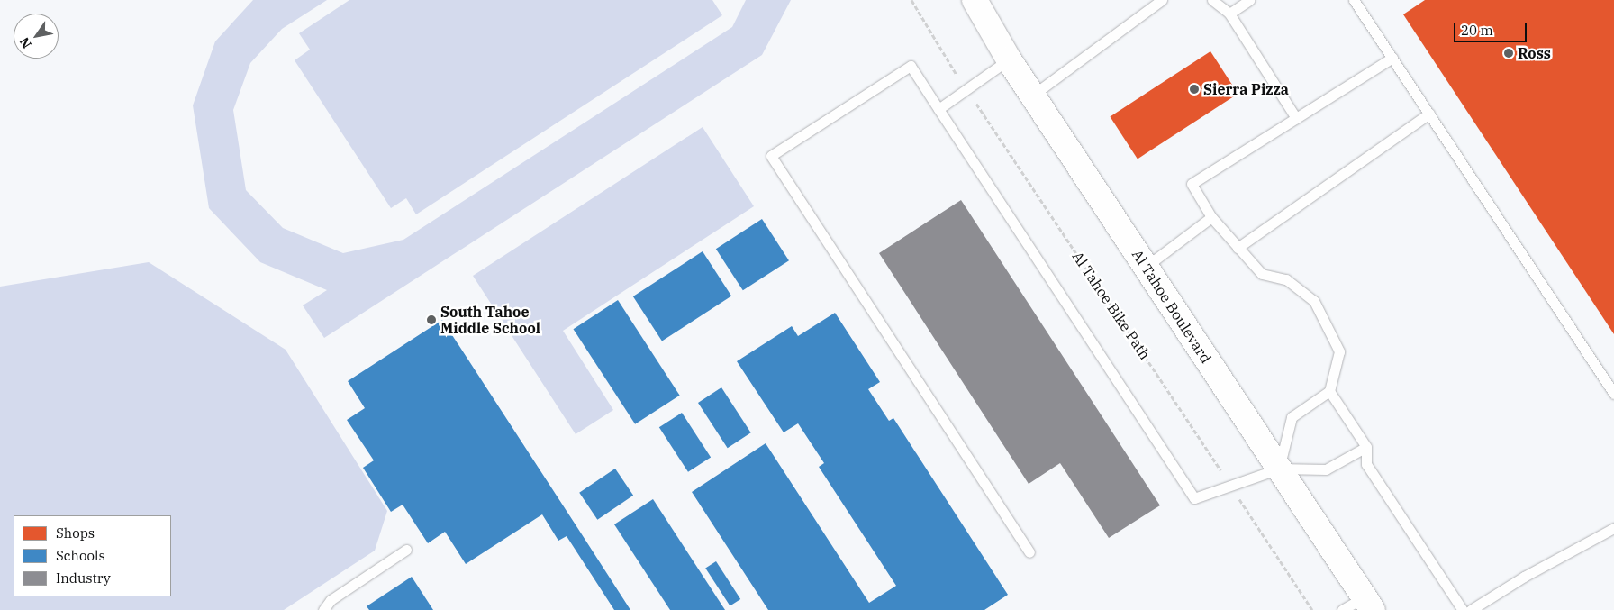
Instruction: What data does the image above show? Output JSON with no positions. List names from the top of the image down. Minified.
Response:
{"streets":{"main road":["Al Tahoe Boulevard"],"path":["Al Tahoe Bike Path"]},"places":["Ross","Sierra Pizza","South Tahoe Middle School"],"legend":["Shops","Schools","Industry"],"scale_bar":"20 m","north":"bottom left"}
